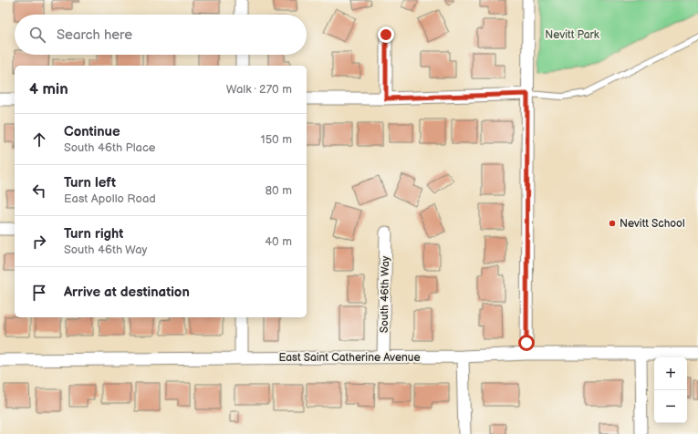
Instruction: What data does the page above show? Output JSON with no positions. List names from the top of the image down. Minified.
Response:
{"streets":{"street":["South 46th Way","East Saint Catherine Avenue"]},"crossings":[["South 46th Way","East Saint Catherine Avenue"]],"parks":["Nevitt Park"],"places":["Nevitt School"],"page":{"search":"Search here","heading":["4 min","Walk · 270 m"],"list":[["Continue","South 46th Place","150 m"],["Turn left","East Apollo Road","80 m"],["Turn right","South 46th Way","40 m"],"Arrive at destination"],"map_buttons":["+","−"]}}
